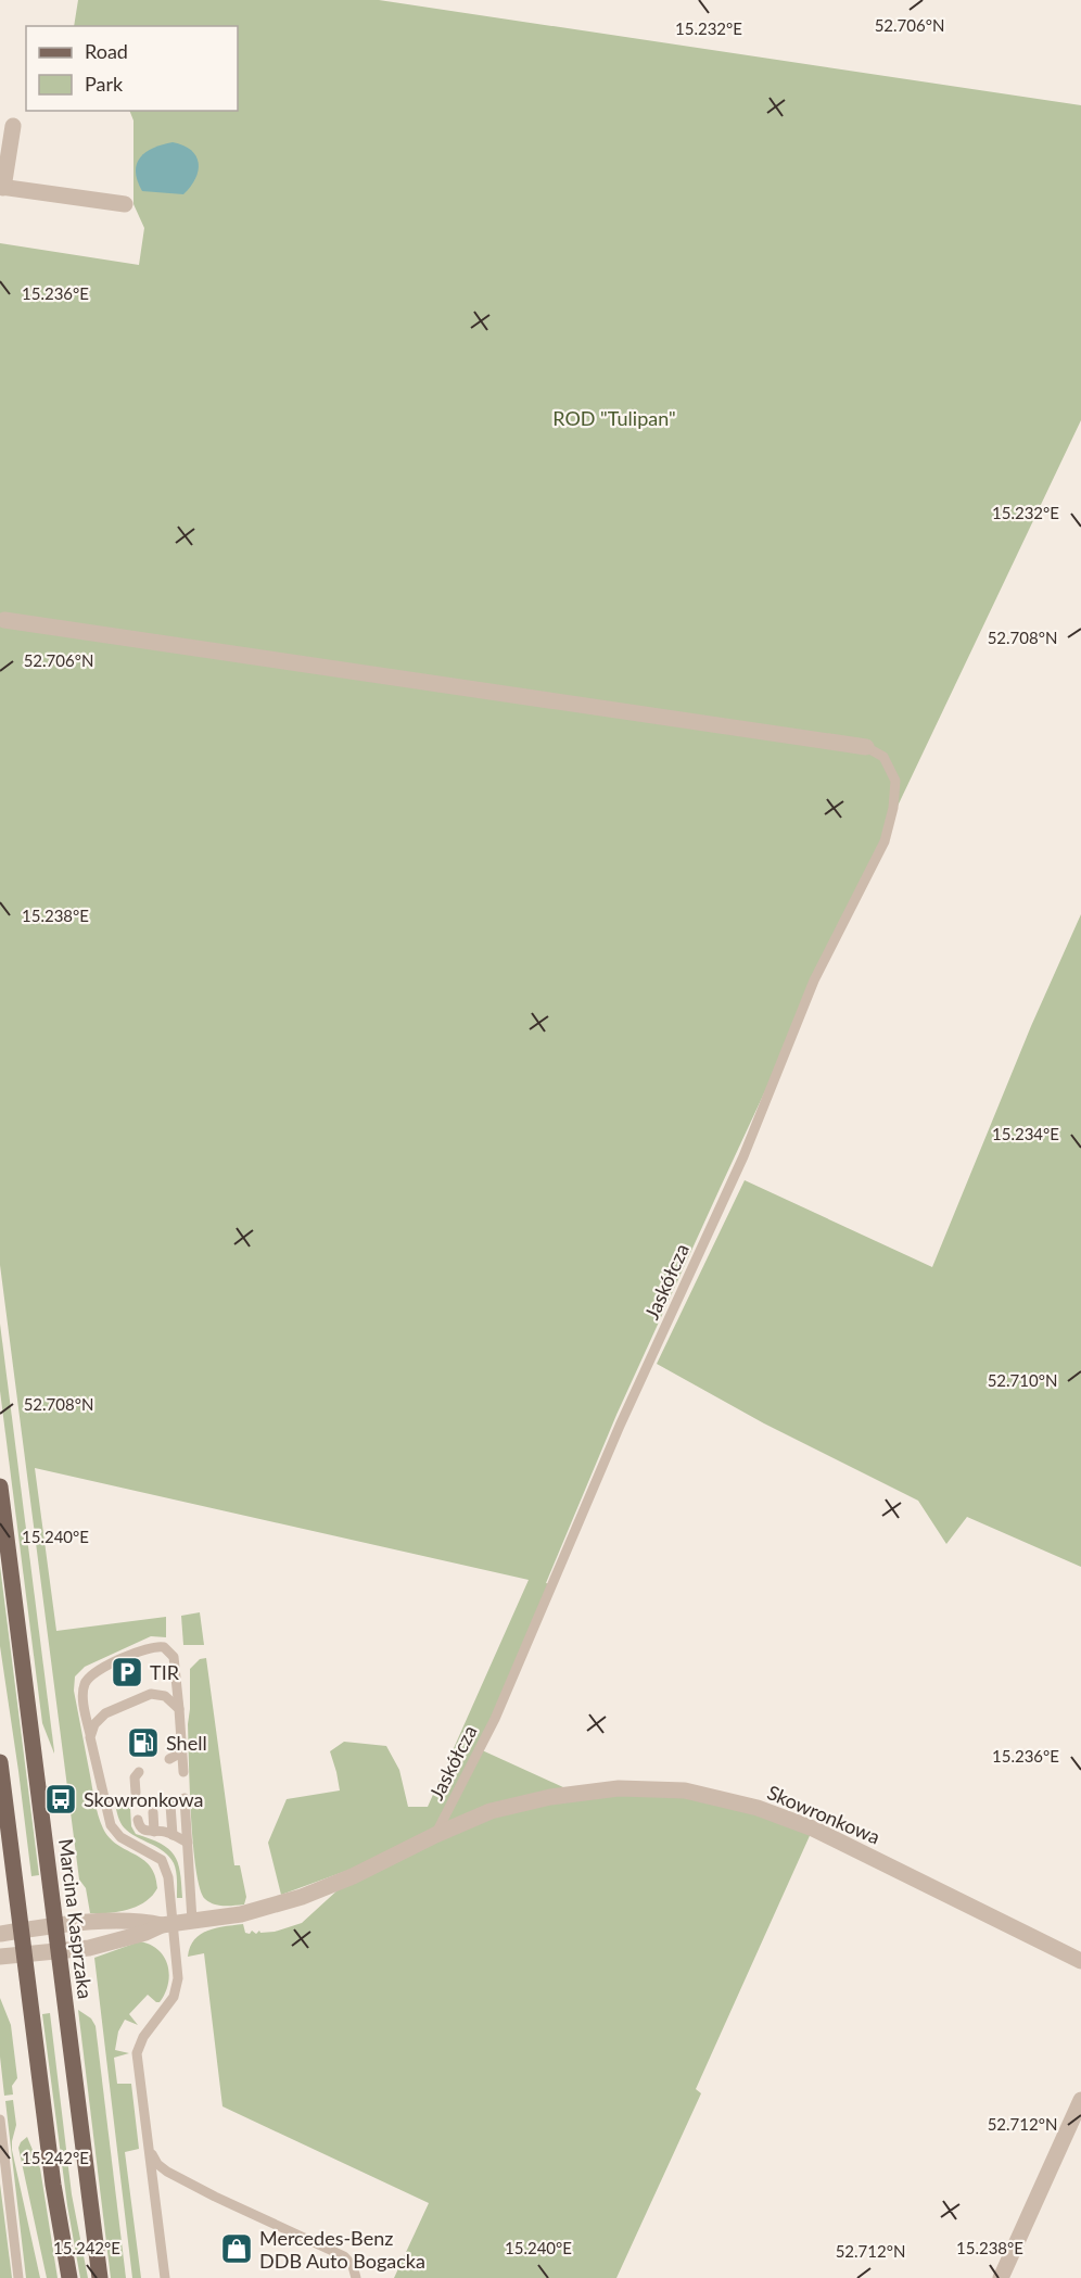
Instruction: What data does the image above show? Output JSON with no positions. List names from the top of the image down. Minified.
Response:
{"streets":{"main road":["Marcina Kasprzaka"],"street":["Skowronkowa"],"lane":["Jaskółcza"]},"crossings":[["Jaskółcza","Skowronkowa"],["Skowronkowa","Marcina Kasprzaka"]],"parks":["ROD \"Tulipan\""],"places":{"parking":["TIR"],"fuel station":["Shell"],"bus stop":["Skowronkowa"],"shop":["Mercedes-Benz DDB Auto Bogacka"]},"legend":["Road","Park"],"coordinates":["52.706°N","15.232°E","15.236°E","52.708°N","15.238°E","15.234°E","52.710°N","15.240°E","52.712°N","15.242°E"]}
